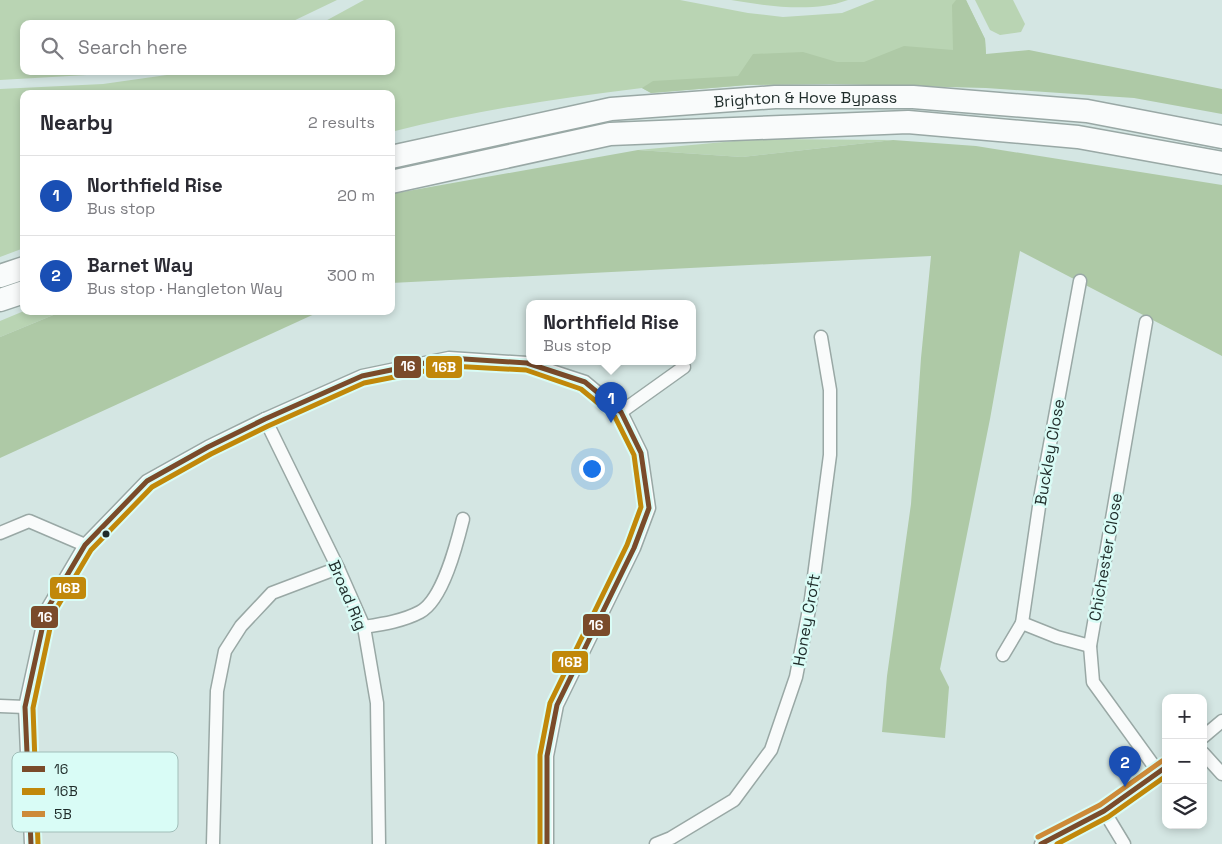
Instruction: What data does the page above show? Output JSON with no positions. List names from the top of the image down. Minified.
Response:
{"streets":{"highway":["Brighton & Hove Bypass"],"street":["Buckley Close","Chichester Close","Broad Rig","Honey Croft"]},"lines":["transit line 16","transit line 16B","transit line 5B"],"legend":["16","16B","5B"],"page":{"search":"Search here","heading":["Nearby","2 results"],"list":[{"mark":"1","name":"Northfield Rise","note":"Bus stop","value":"20 m"},{"mark":"2","name":"Barnet Way","note":"Bus stop · Hangleton Way","value":"300 m"}],"popup":["Northfield Rise","Bus stop"],"pins":["1","2"],"map_buttons":["+","−"]}}
